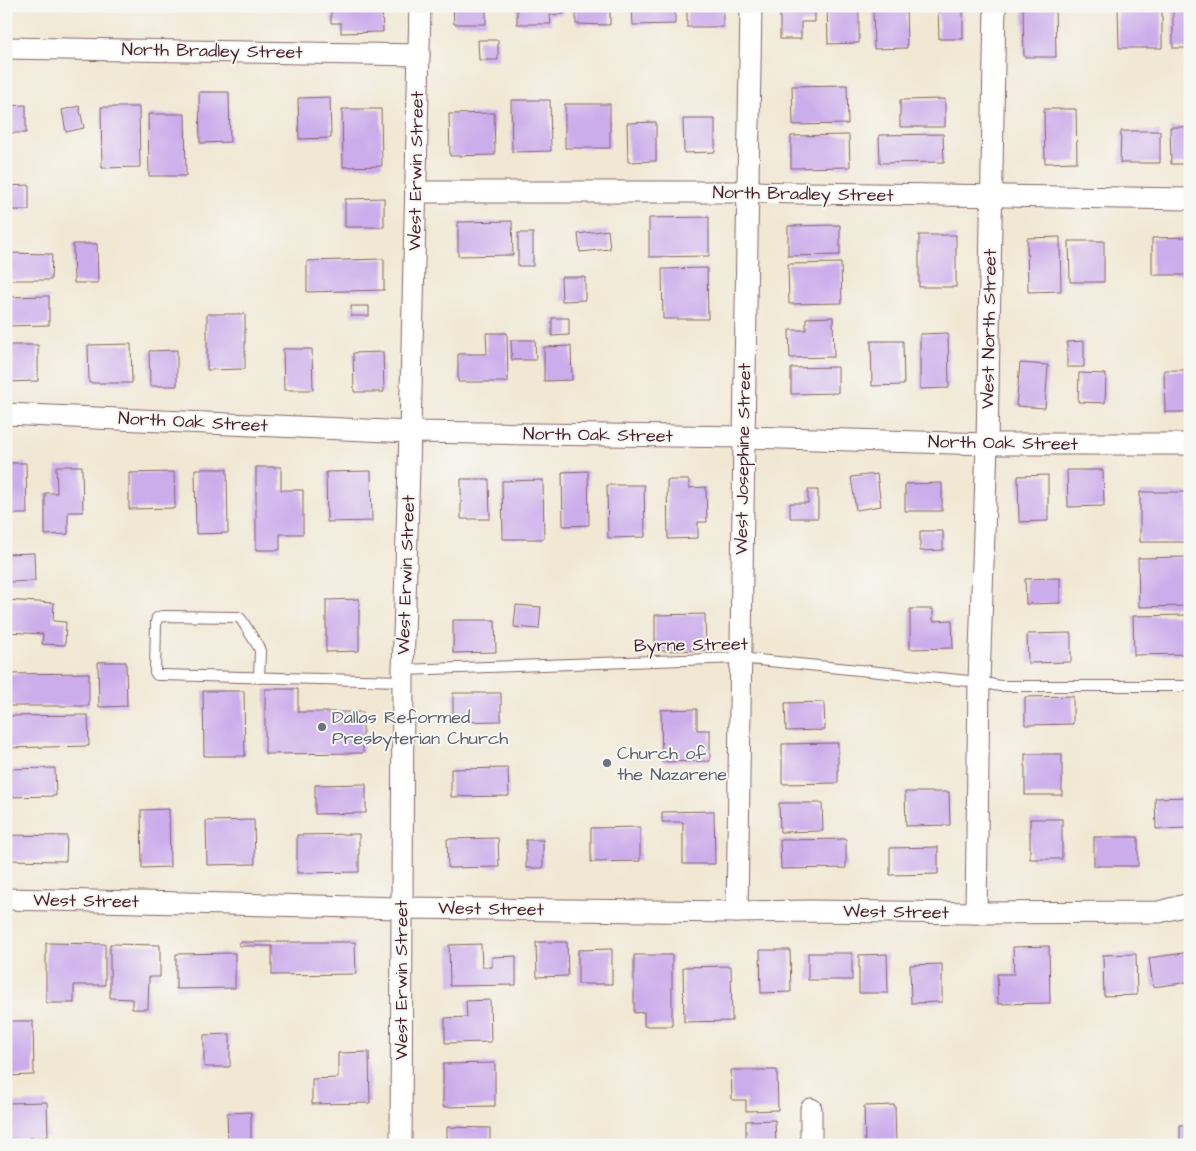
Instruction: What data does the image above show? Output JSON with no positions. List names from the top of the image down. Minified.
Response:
{"streets":{"street":["North Bradley Street","West Erwin Street","West North Street","North Oak Street","West Josephine Street","West Street"],"lane":["Byrne Street"]},"crossings":[["North Bradley Street","West Erwin Street"],["North Bradley Street","West North Street"],["North Bradley Street","West Josephine Street"],["West Erwin Street","North Oak Street"],["West Erwin Street","Byrne Street"],["West Erwin Street","West Street"],["West North Street","North Oak Street"],["West North Street","Byrne Street"],["North Oak Street","West Josephine Street"],["West Josephine Street","Byrne Street"],["West Josephine Street","West Street"]],"places":["Dallas Reformed Presbyterian Church","Church of the Nazarene"]}
